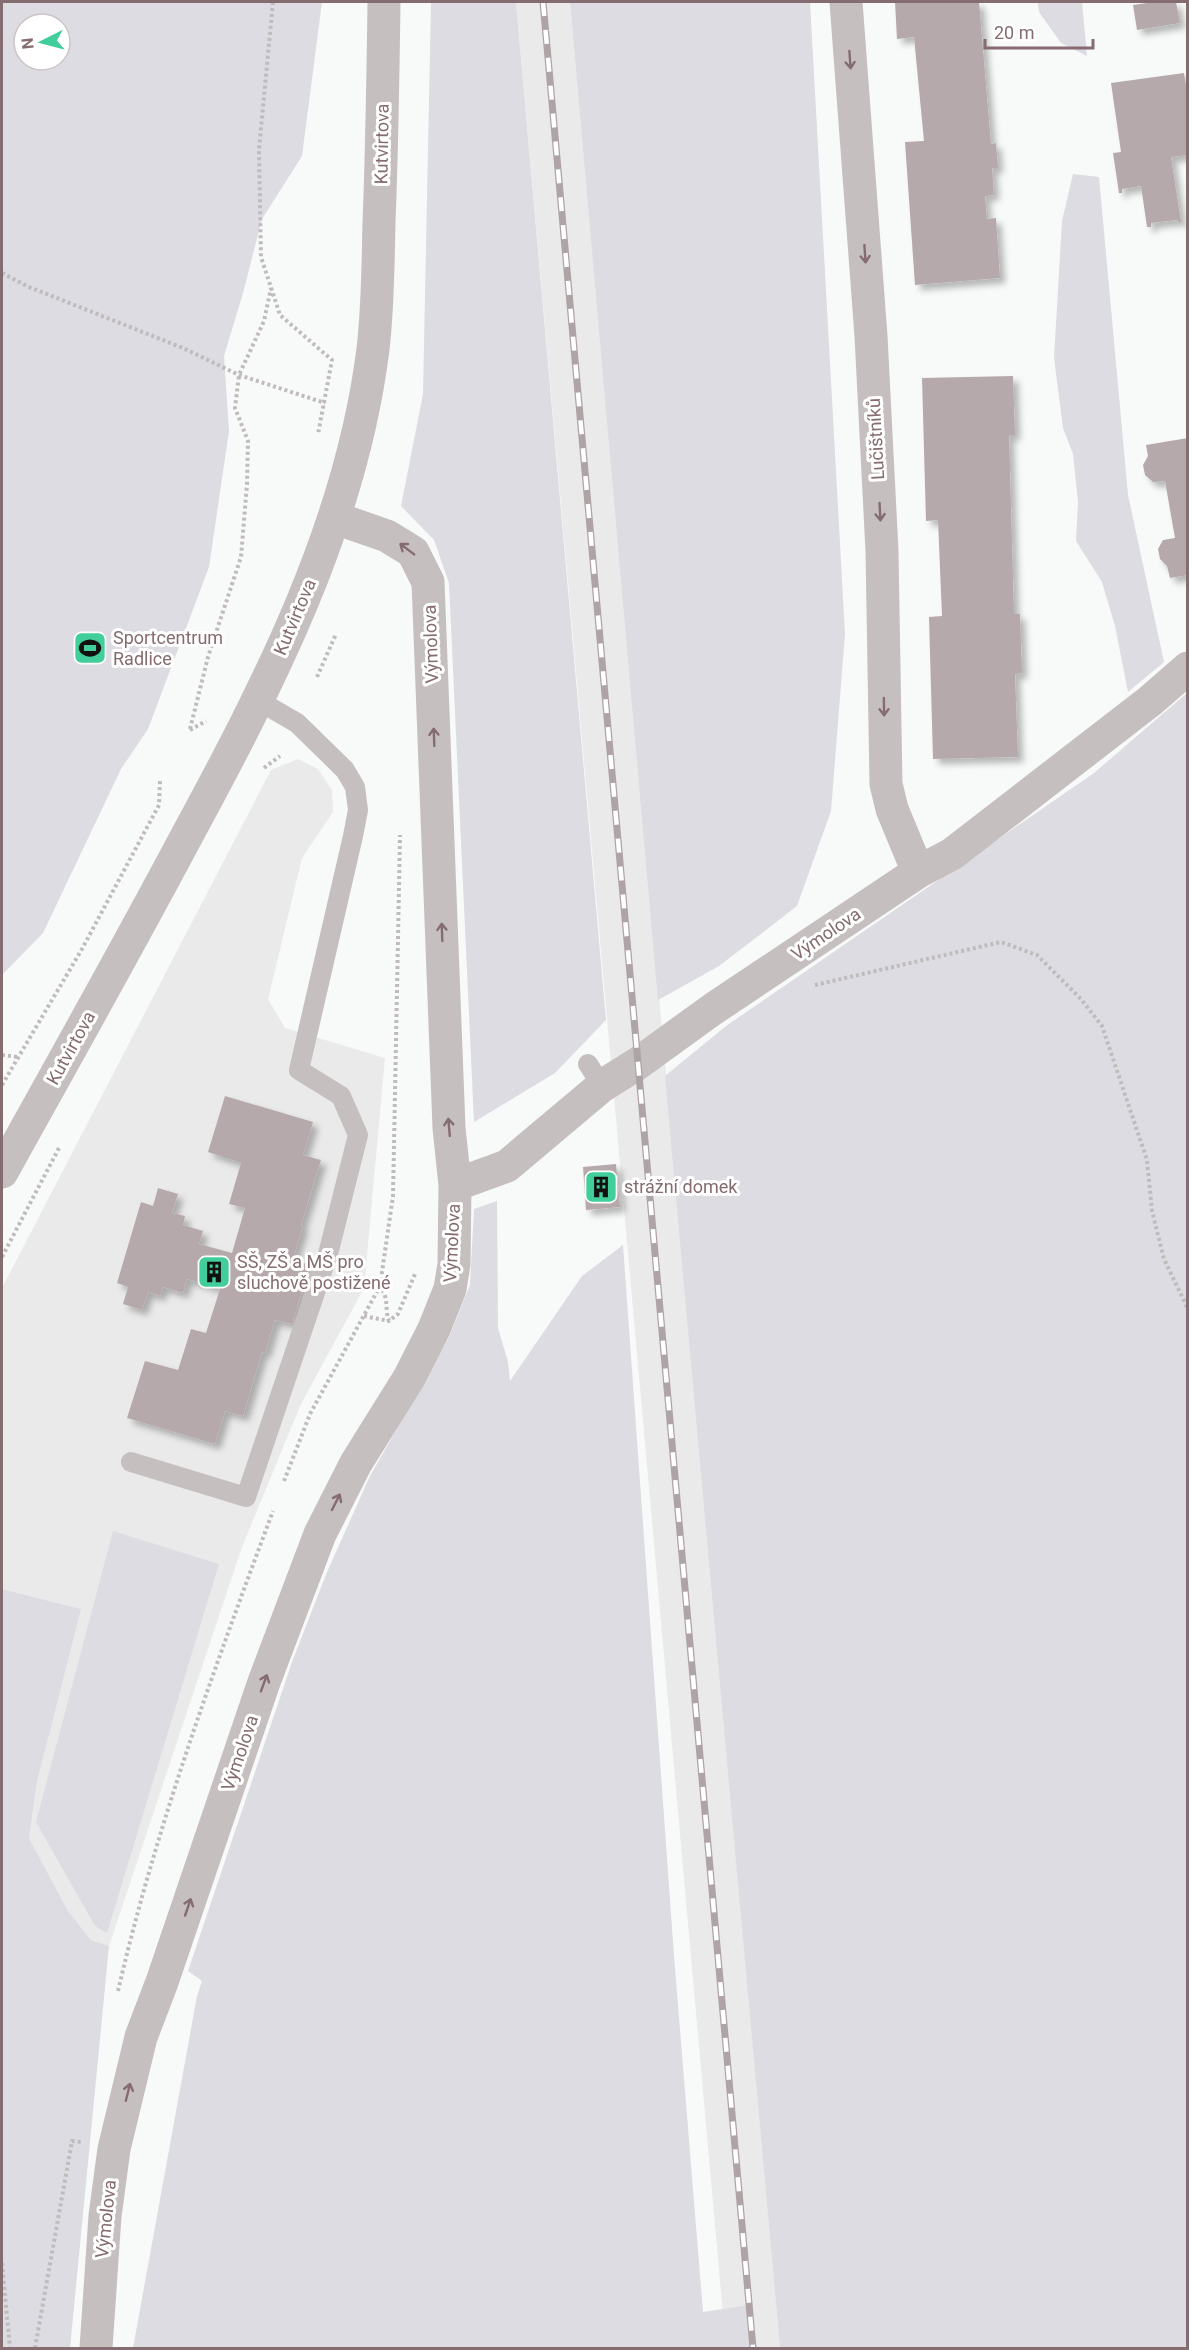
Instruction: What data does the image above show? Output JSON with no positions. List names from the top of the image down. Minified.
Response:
{"streets":{"street":["Kutvirtova","Lučištníků","Výmolova"]},"crossings":[["Kutvirtova","Výmolova"],["Lučištníků","Výmolova"]],"one_way":["Lučištníků","Výmolova"],"places":{"sports":["Sportcentrum Radlice"],"building":["strážní domek","SŠ, ZŠ a MŠ pro sluchově postižené"]},"scale_bar":"20 m","north":"left"}
